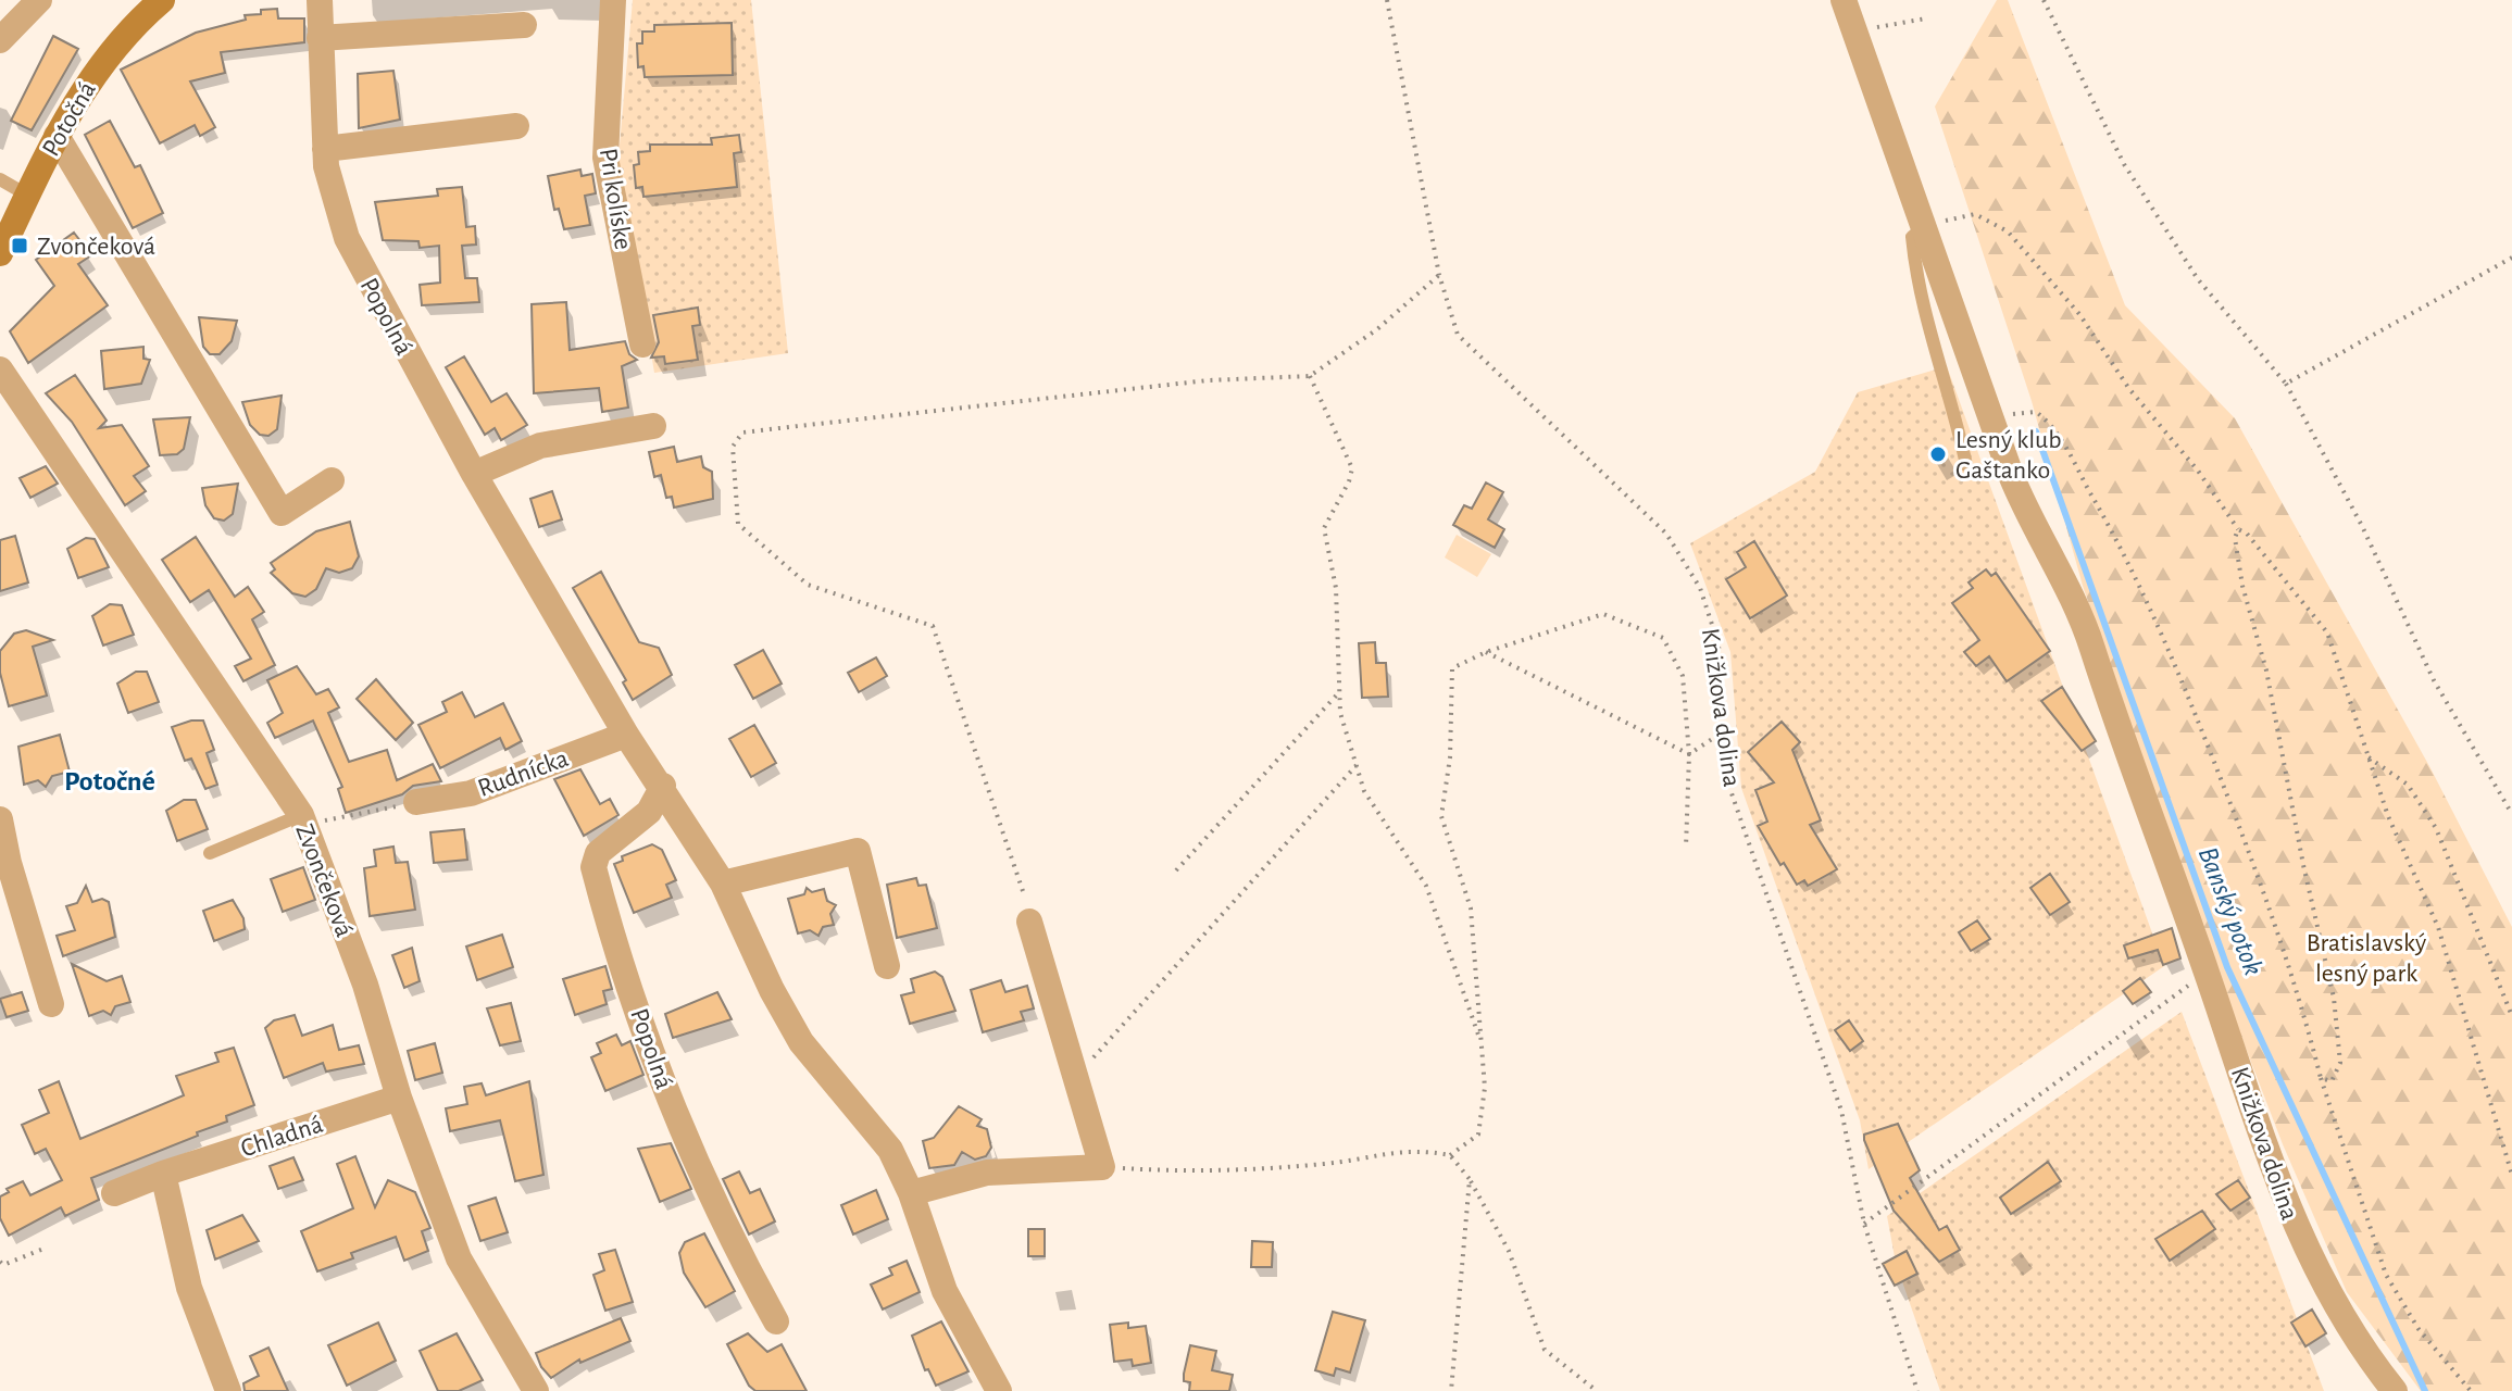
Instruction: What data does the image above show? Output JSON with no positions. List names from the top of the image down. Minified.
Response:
{"streets":{"street":["Potočná","Pri kolíske","Popolná","Knižkova dolina","Rudnícka","Zvončeková","Chladná"]},"crossings":[["Popolná","Rudnícka"],["Zvončeková","Chladná"]],"districts":["Potočné"],"water":["Banský potok"],"parks":["Bratislavský lesný park"],"places":{"transit":["Zvončeková"],"other":["Lesný klub Gaštanko"]}}
